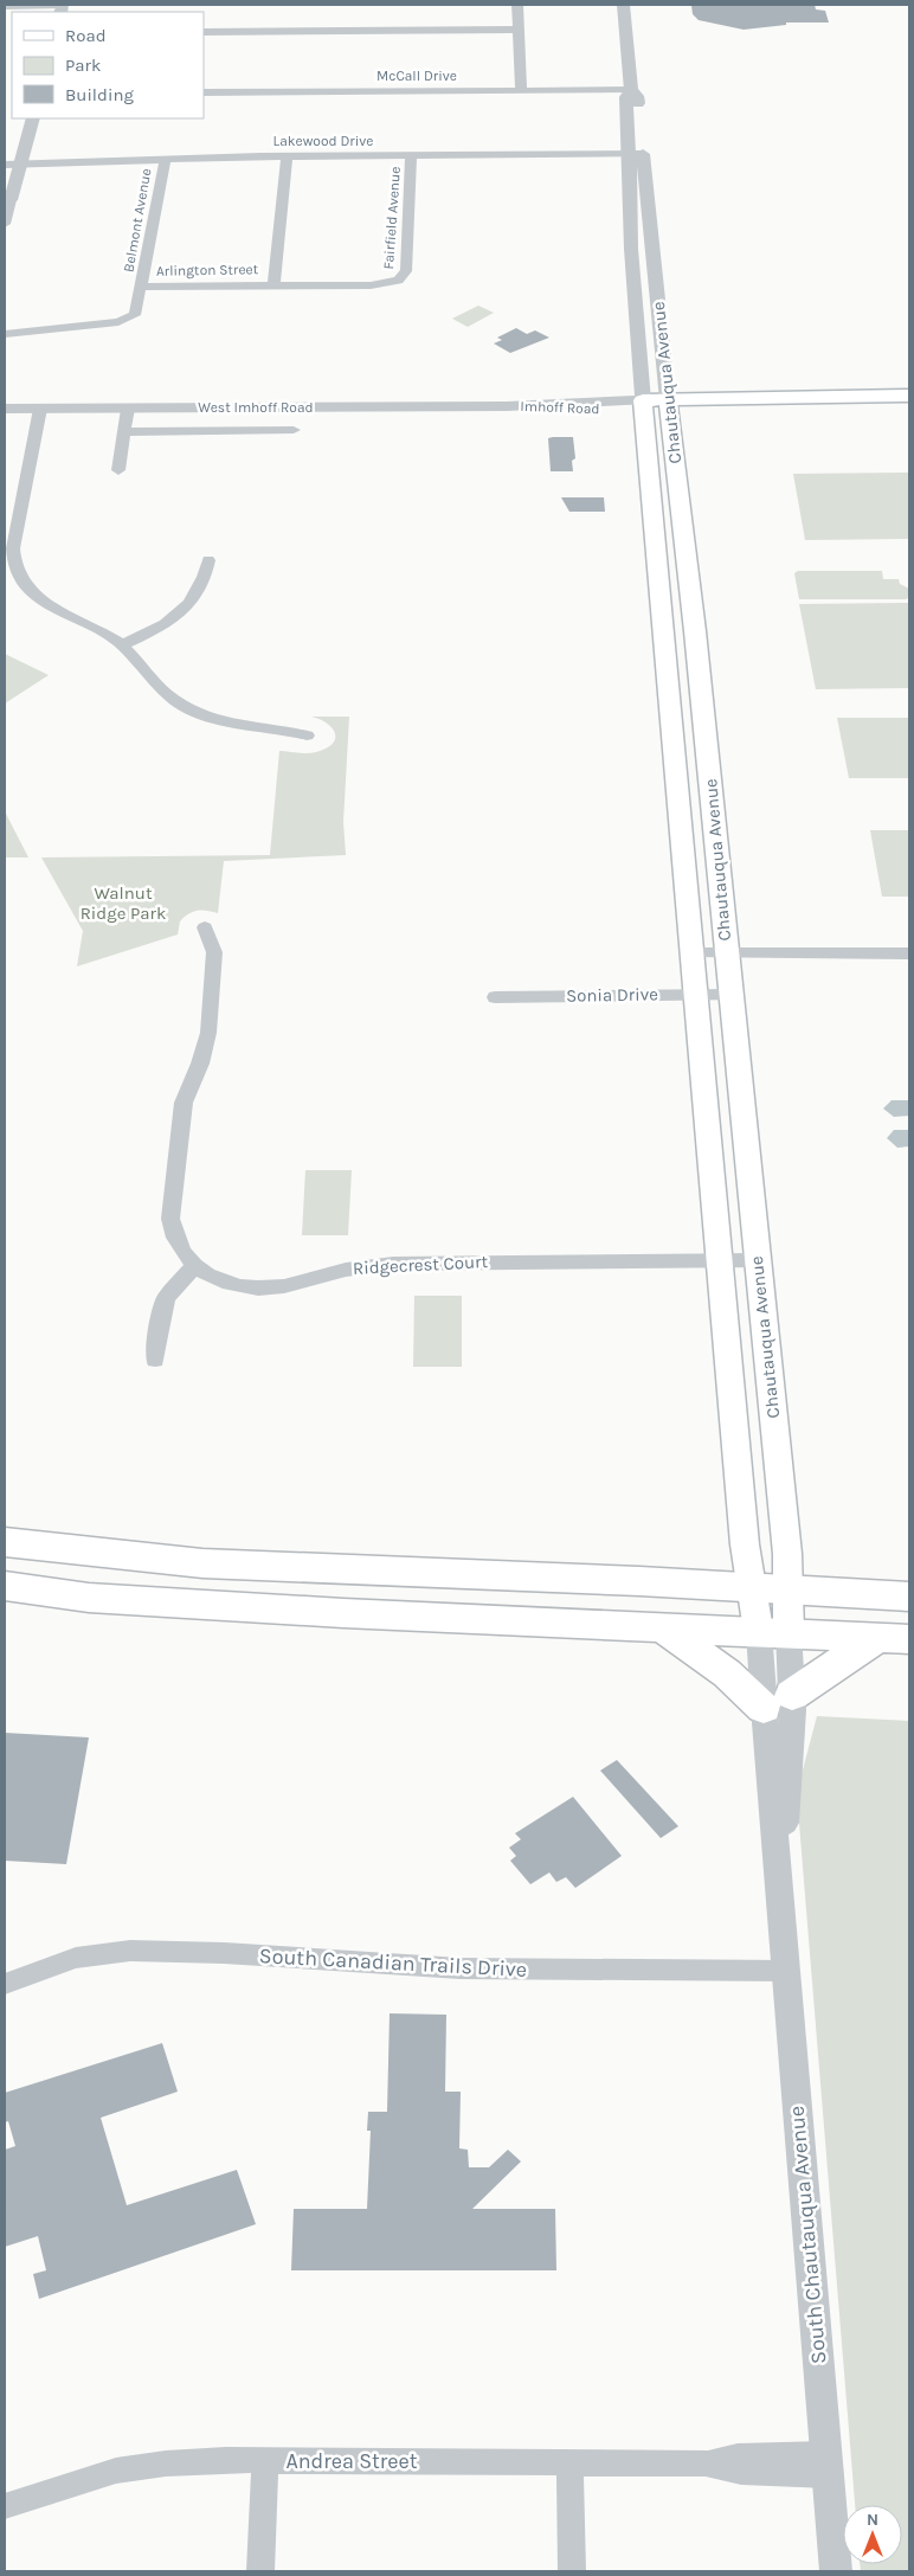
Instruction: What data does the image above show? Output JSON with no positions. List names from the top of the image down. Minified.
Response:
{"streets":{"main road":["Chautauqua Avenue","Imhoff Road"],"street":["McCall Drive","Lakewood Drive","Fairfield Avenue","Belmont Avenue","Arlington Street","West Imhoff Road","Sonia Drive","Ridgecrest Court","South Canadian Trails Drive","South Chautauqua Avenue","Andrea Street"]},"crossings":[["McCall Drive","Chautauqua Avenue"],["Lakewood Drive","Fairfield Avenue"],["Lakewood Drive","Belmont Avenue"],["Lakewood Drive","Chautauqua Avenue"],["Fairfield Avenue","Arlington Street"],["Belmont Avenue","Arlington Street"],["Chautauqua Avenue","Imhoff Road"],["Chautauqua Avenue","Sonia Drive"],["Chautauqua Avenue","Ridgecrest Court"],["Chautauqua Avenue","South Chautauqua Avenue"],["West Imhoff Road","Imhoff Road"],["South Canadian Trails Drive","South Chautauqua Avenue"],["South Chautauqua Avenue","Andrea Street"]],"parks":["Walnut Ridge Park"],"legend":["Road","Park","Building"],"north":"top"}
